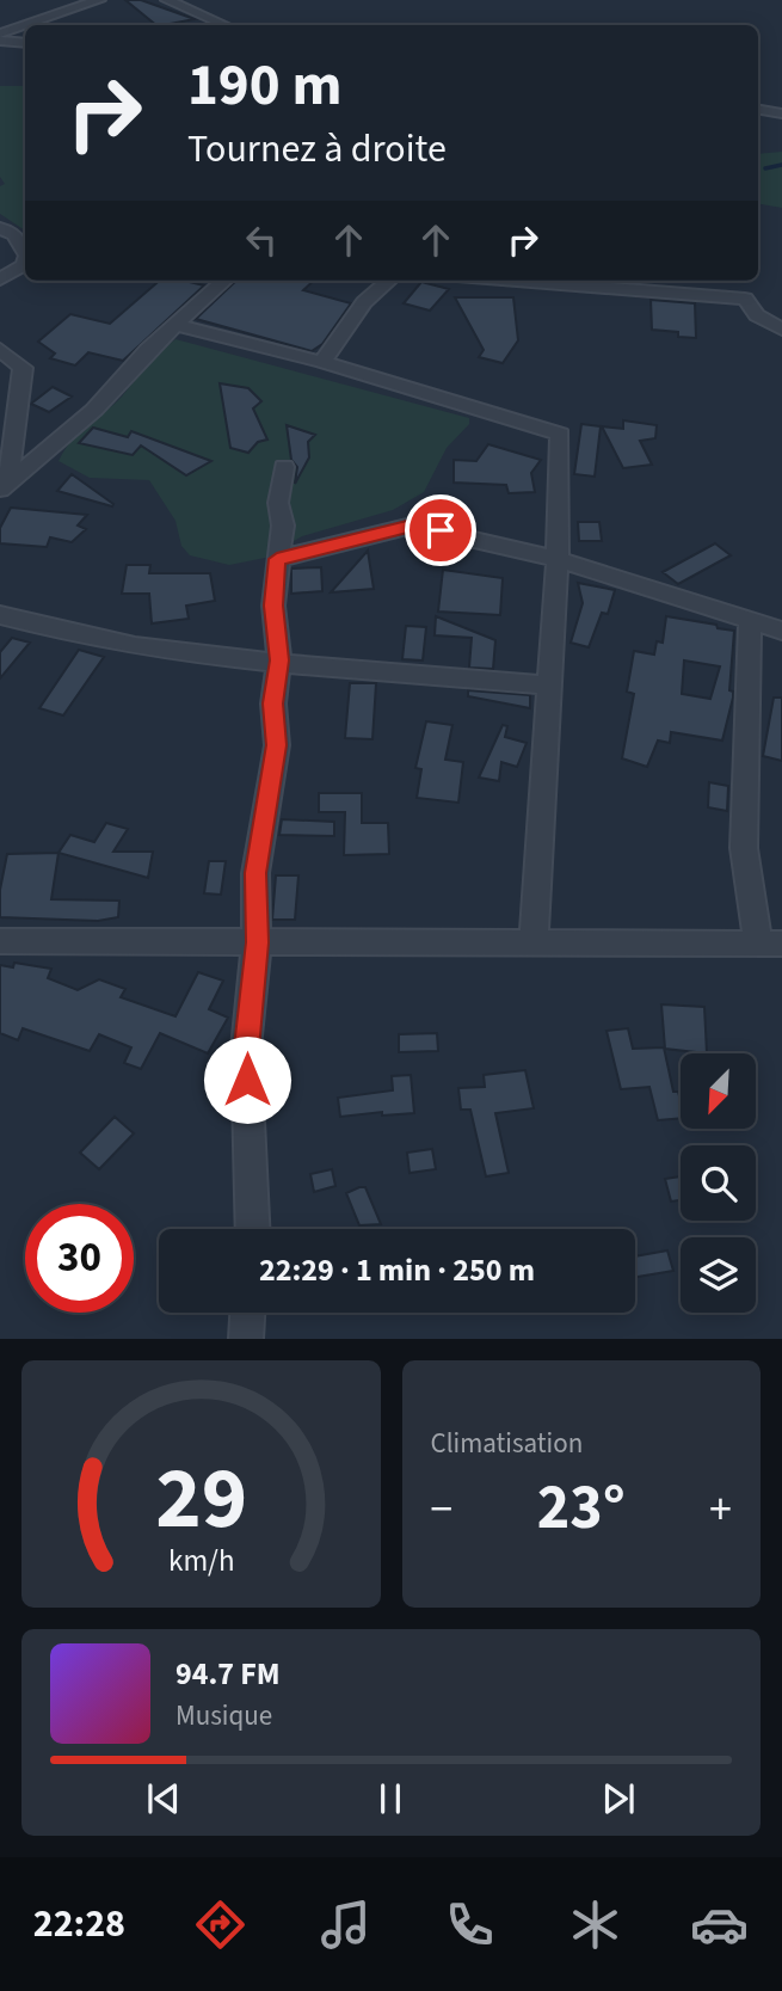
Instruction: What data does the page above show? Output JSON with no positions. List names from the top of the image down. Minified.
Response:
{"north":"bottom left","page":{"turn":["190 m","Tournez à droite"],"limit":"30","trip":"22:29 · 1 min · 250 m","tile":"Climatisation","heat":["−","23°","+"],"song":["94.7 FM","Musique"],"tabs":"22:28","gauge":["29","km/h"]}}
